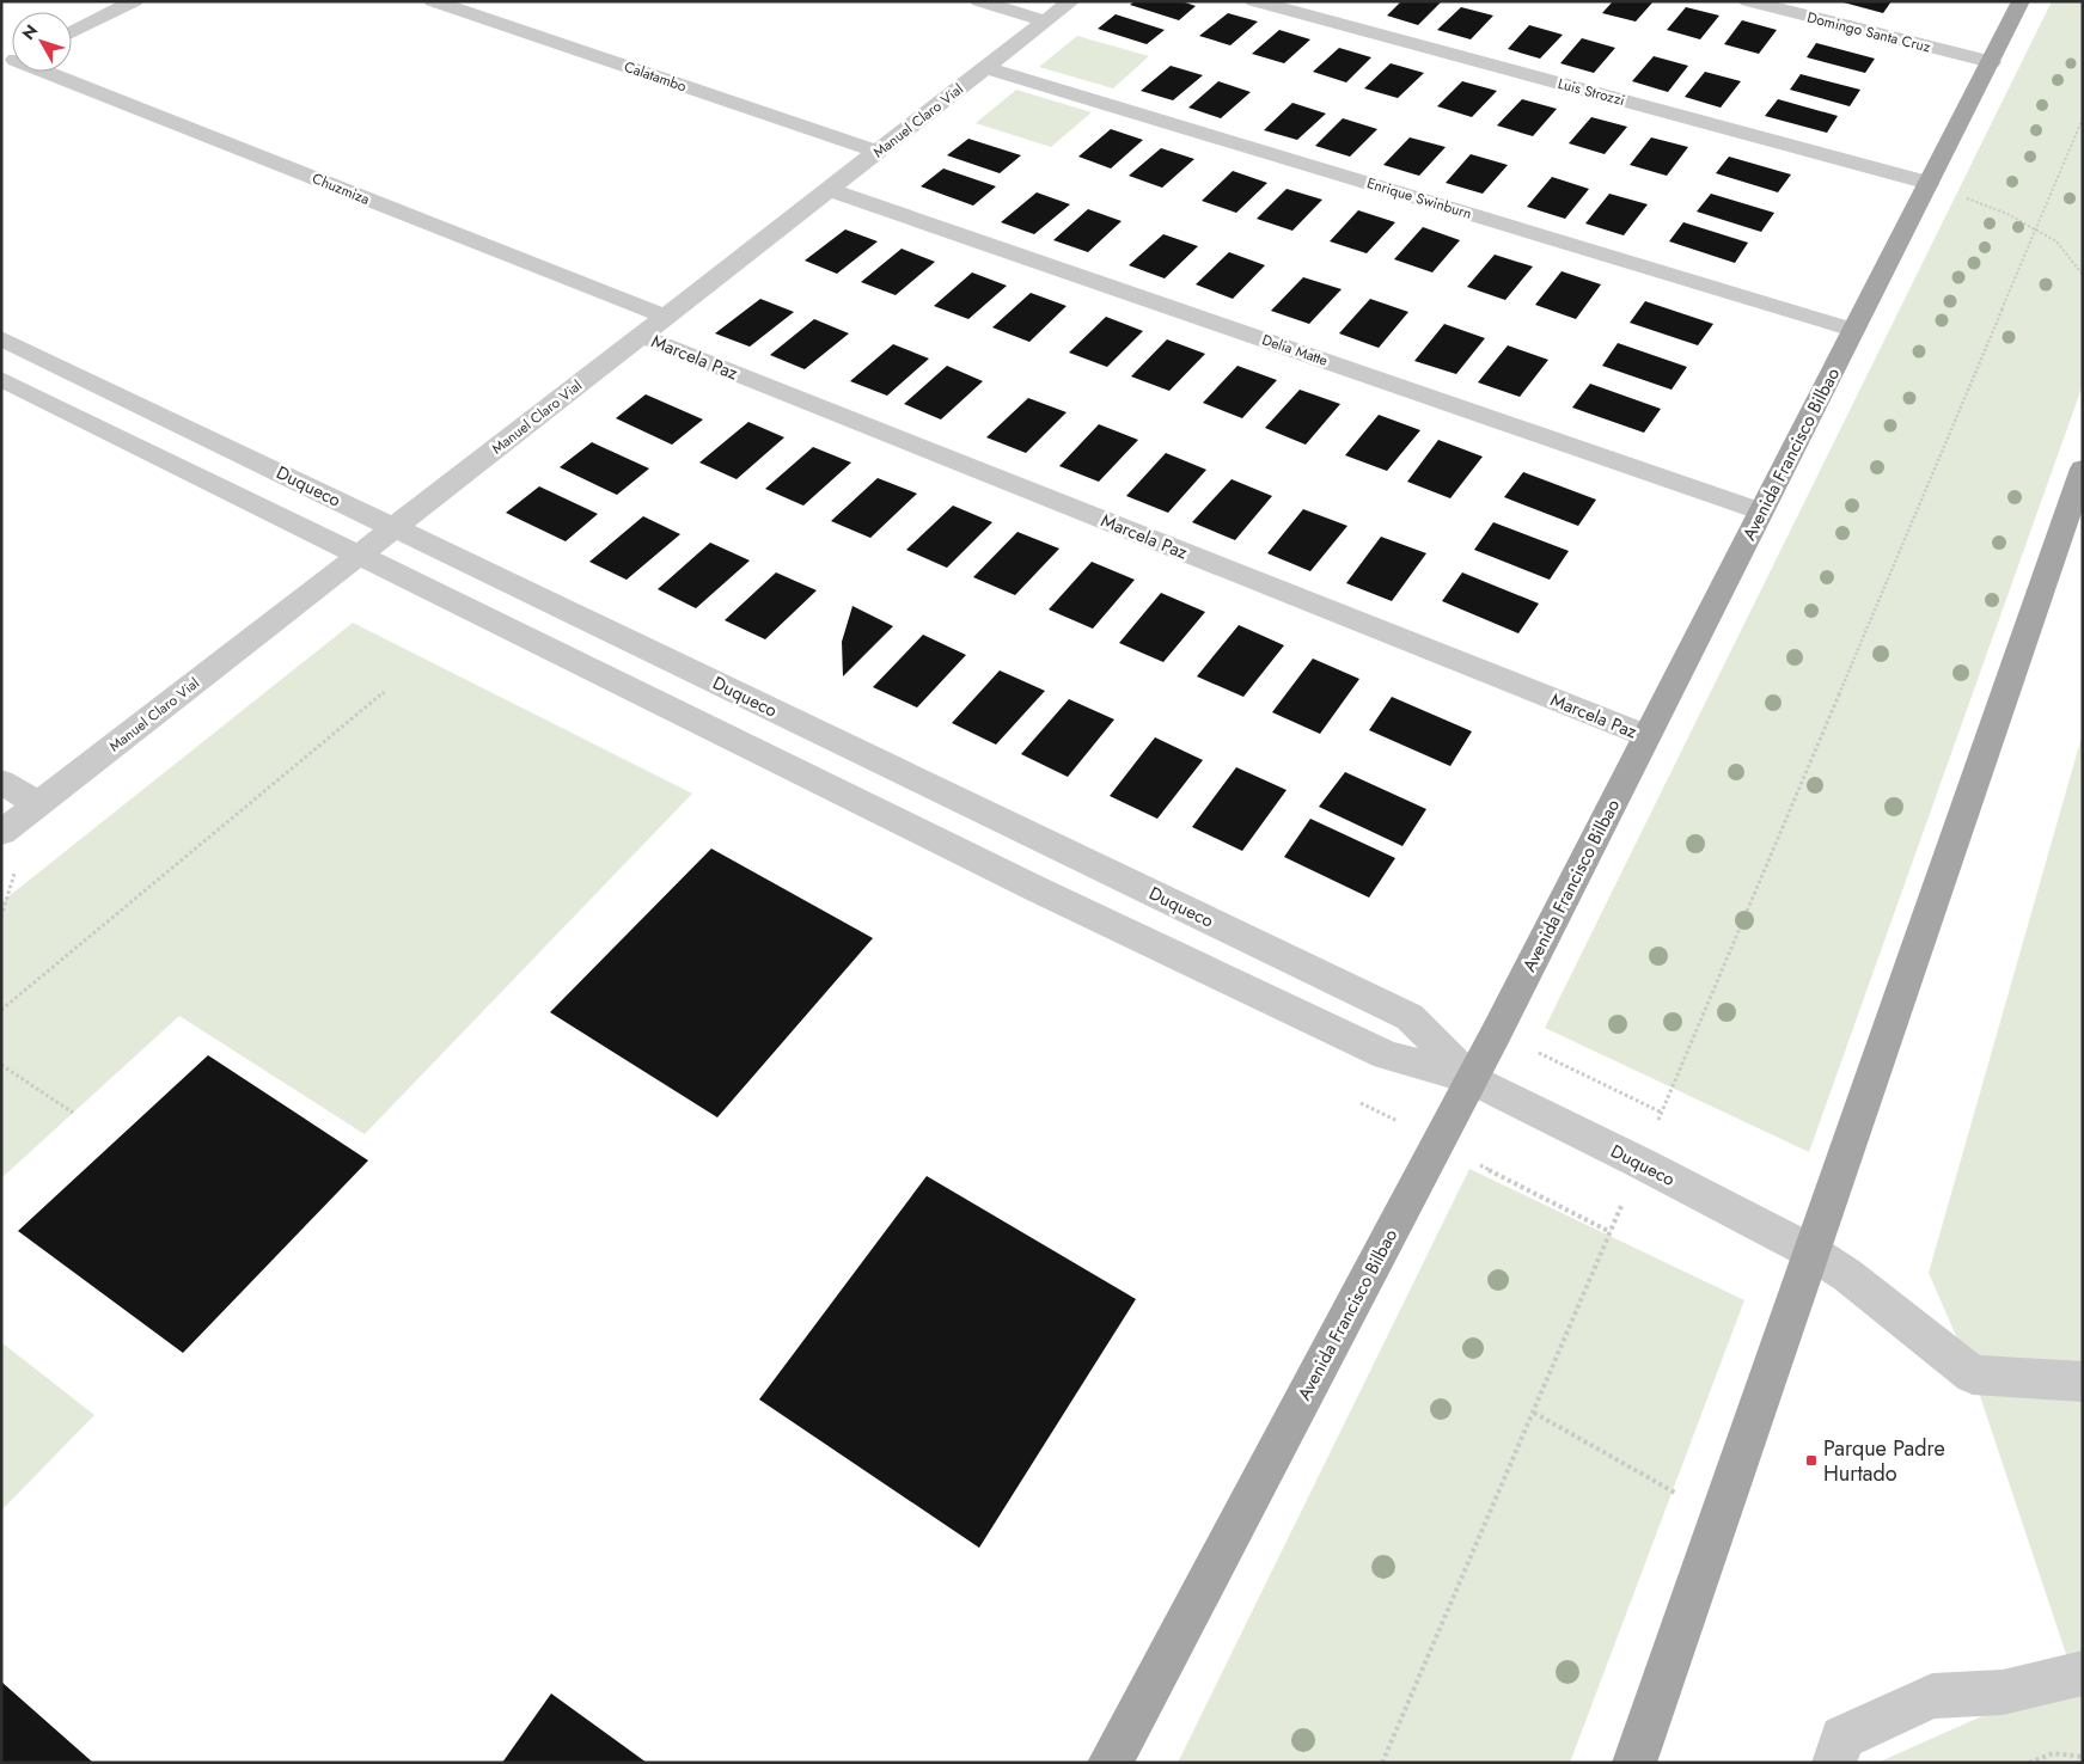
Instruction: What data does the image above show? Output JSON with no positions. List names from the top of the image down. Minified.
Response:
{"streets":{"main road":["Avenida Francisco Bilbao"],"street":["Domingo Santa Cruz","Calatambo","Luis Strozzi","Manuel Claro Vial","Chuzmiza","Enrique Swinburn","Delia Matte","Marcela Paz","Duqueco"]},"crossings":[["Domingo Santa Cruz","Avenida Francisco Bilbao"],["Calatambo","Manuel Claro Vial"],["Luis Strozzi","Avenida Francisco Bilbao"],["Manuel Claro Vial","Chuzmiza"],["Manuel Claro Vial","Enrique Swinburn"],["Manuel Claro Vial","Delia Matte"],["Manuel Claro Vial","Marcela Paz"],["Manuel Claro Vial","Duqueco"],["Enrique Swinburn","Avenida Francisco Bilbao"],["Delia Matte","Avenida Francisco Bilbao"],["Marcela Paz","Avenida Francisco Bilbao"],["Avenida Francisco Bilbao","Duqueco"]],"places":{"transit":["Parque Padre Hurtado"]},"north":"top left"}
